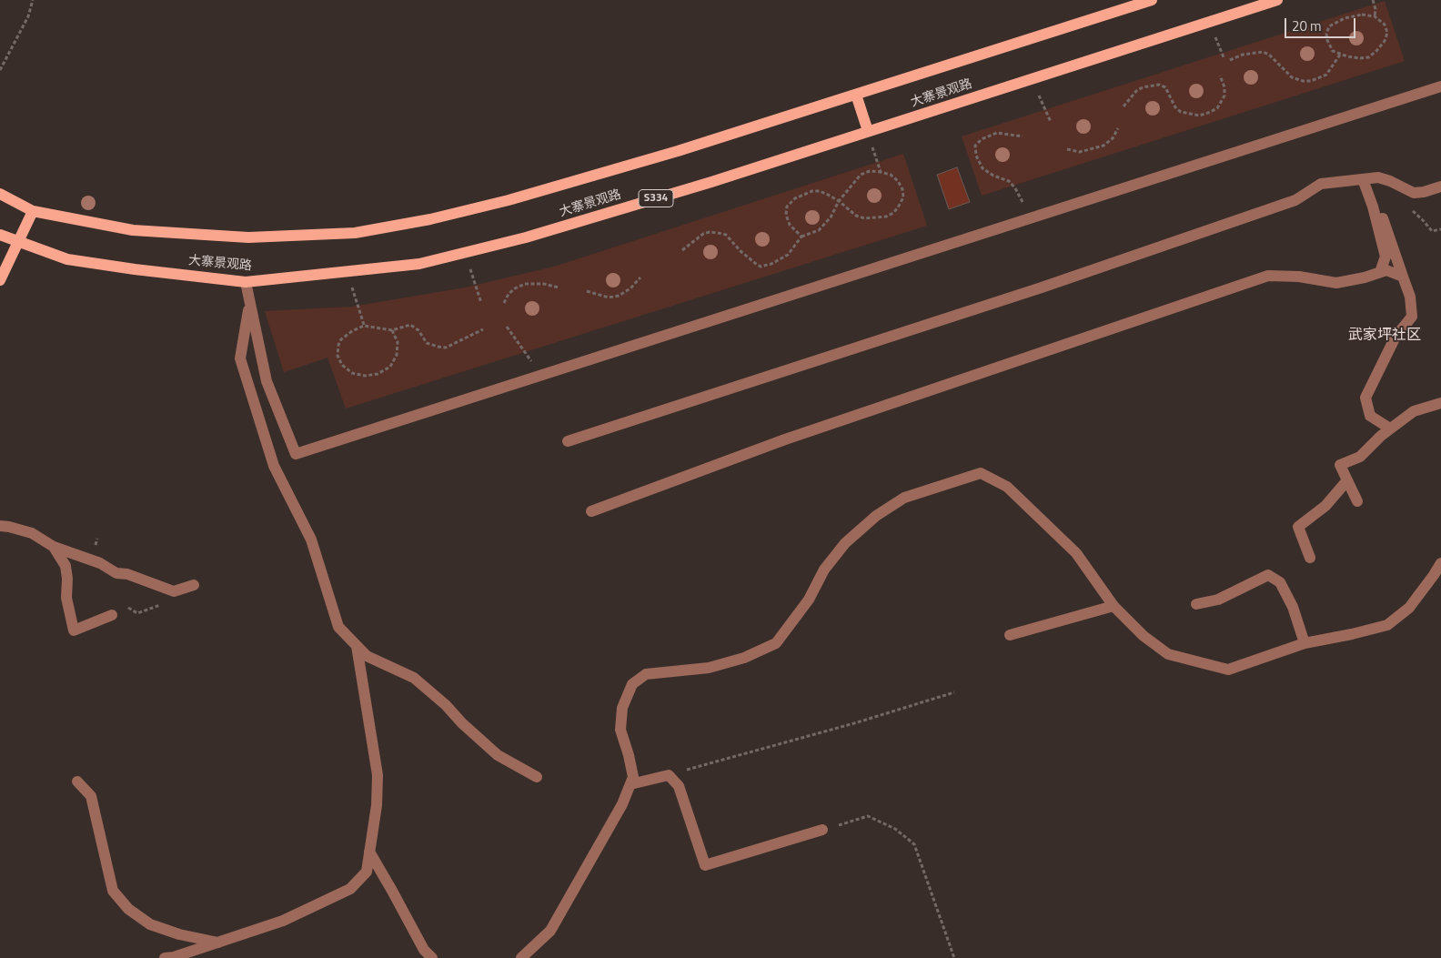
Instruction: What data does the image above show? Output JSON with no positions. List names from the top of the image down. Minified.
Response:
{"streets":{"main road":["大寨景观路","S334"]},"districts":["武家坪社区"],"scale_bar":"20 m"}
